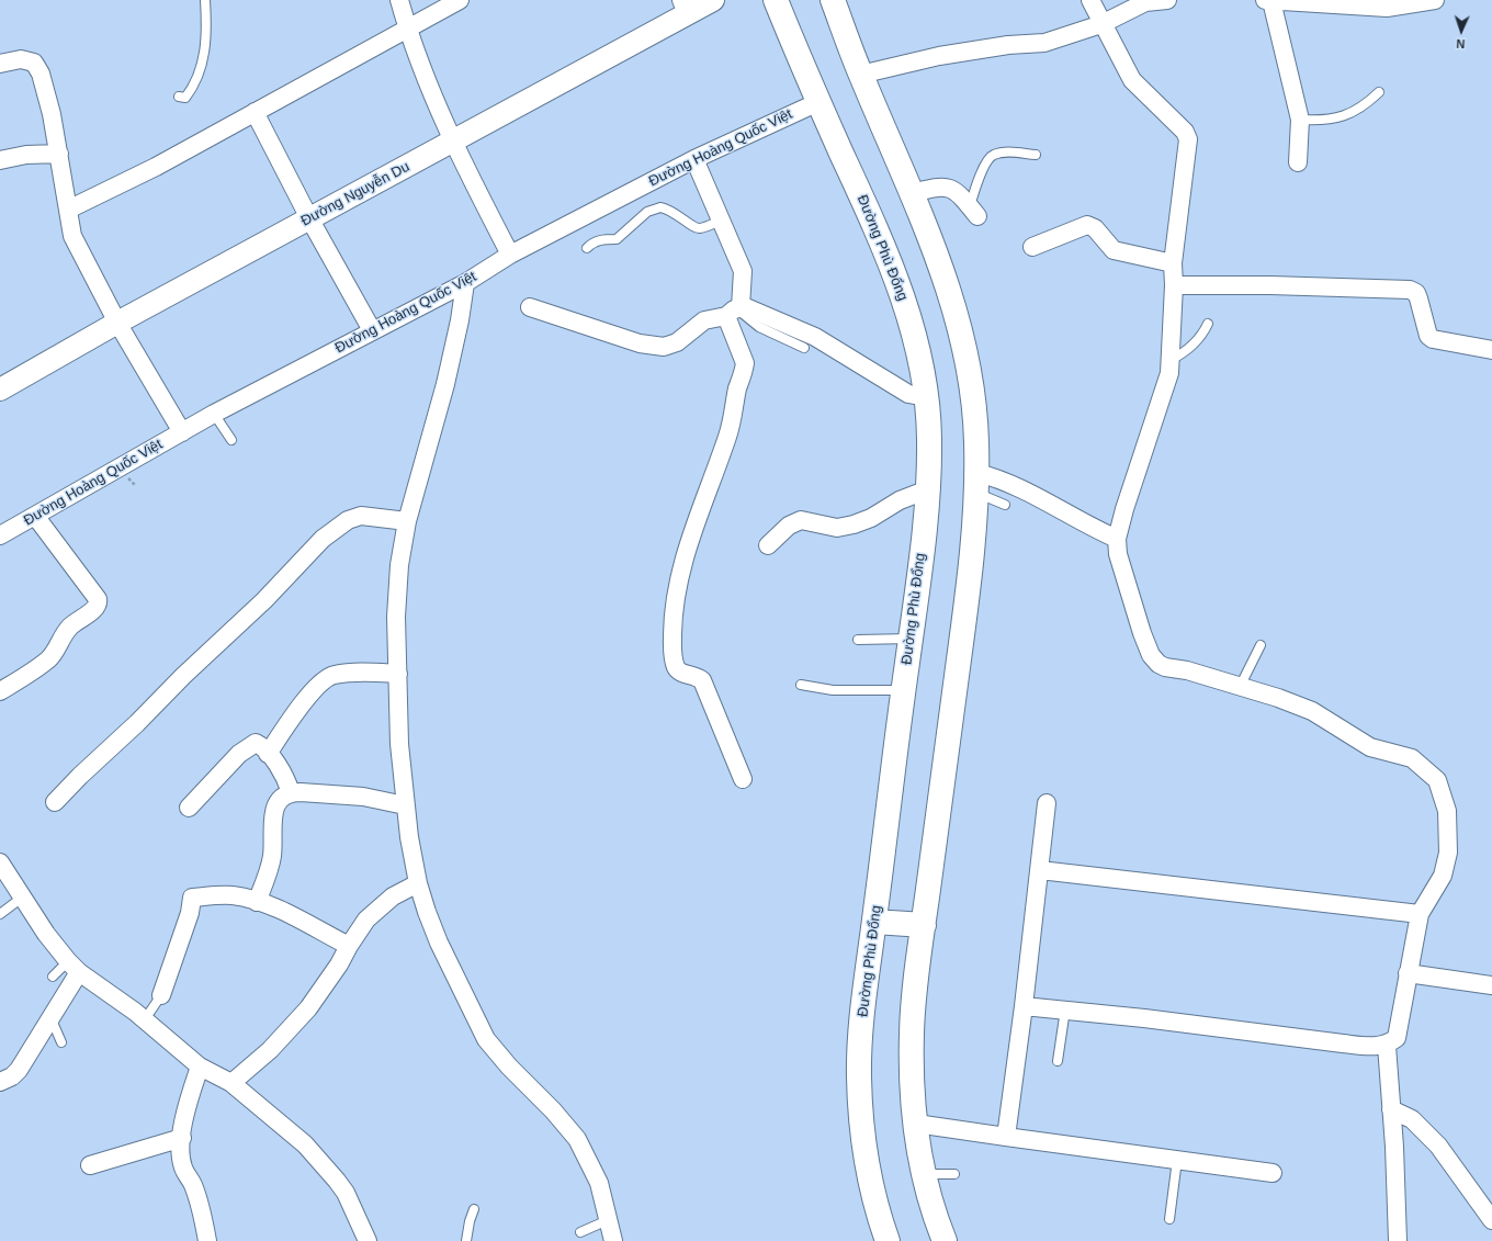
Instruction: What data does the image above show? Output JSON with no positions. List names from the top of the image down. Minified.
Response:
{"streets":{"main road":["Đường Phù Đổng"],"street":["Đường Hoàng Quốc Việt","Đường Nguyễn Du"]},"crossings":[["Đường Hoàng Quốc Việt","Đường Phù Đổng"]],"north":"bottom"}
